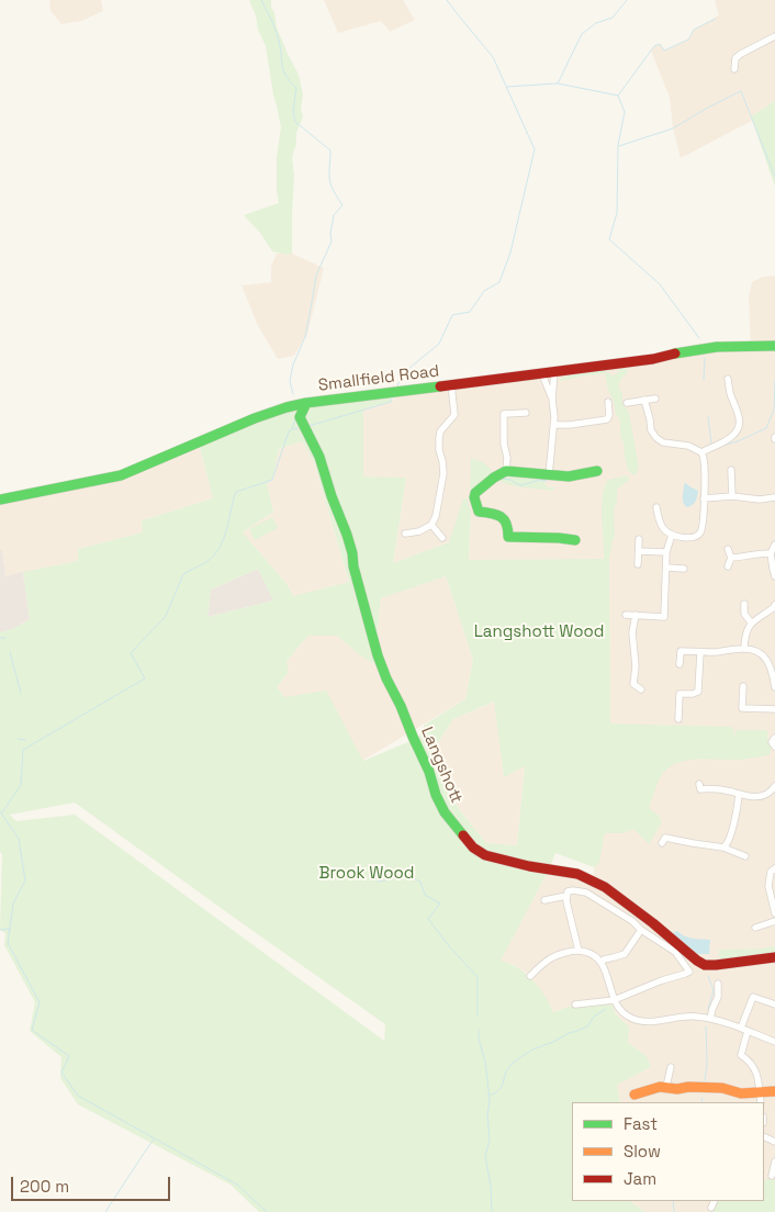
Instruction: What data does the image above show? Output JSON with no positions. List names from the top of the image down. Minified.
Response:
{"streets":{"street":["Smallfield Road","Langshott"]},"crossings":[["Smallfield Road","Langshott"]],"parks":["Langshott Wood","Brook Wood"],"legend":["Fast","Slow","Jam"],"scale_bar":"200 m"}
